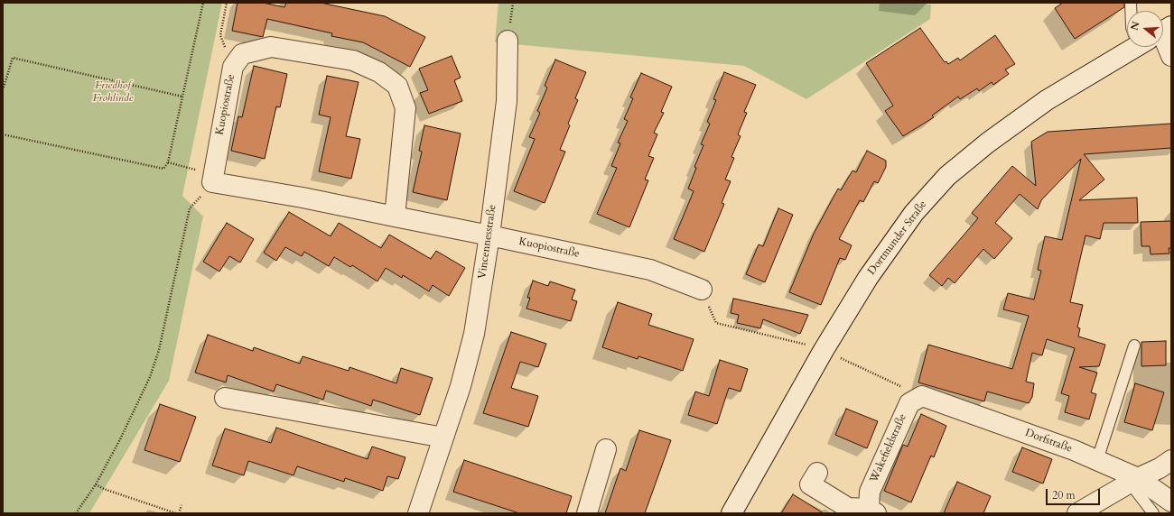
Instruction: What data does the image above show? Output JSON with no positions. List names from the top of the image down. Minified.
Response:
{"streets":{"street":["Kuopiostraße","Dortmunder Straße","Vincennesstraße","Dorfstraße","Wakefieldstraße"]},"crossings":[["Kuopiostraße","Vincennesstraße"],["Dorfstraße","Wakefieldstraße"]],"parks":["Friedhof Frohlinde"],"scale_bar":"20 m","north":"left"}
